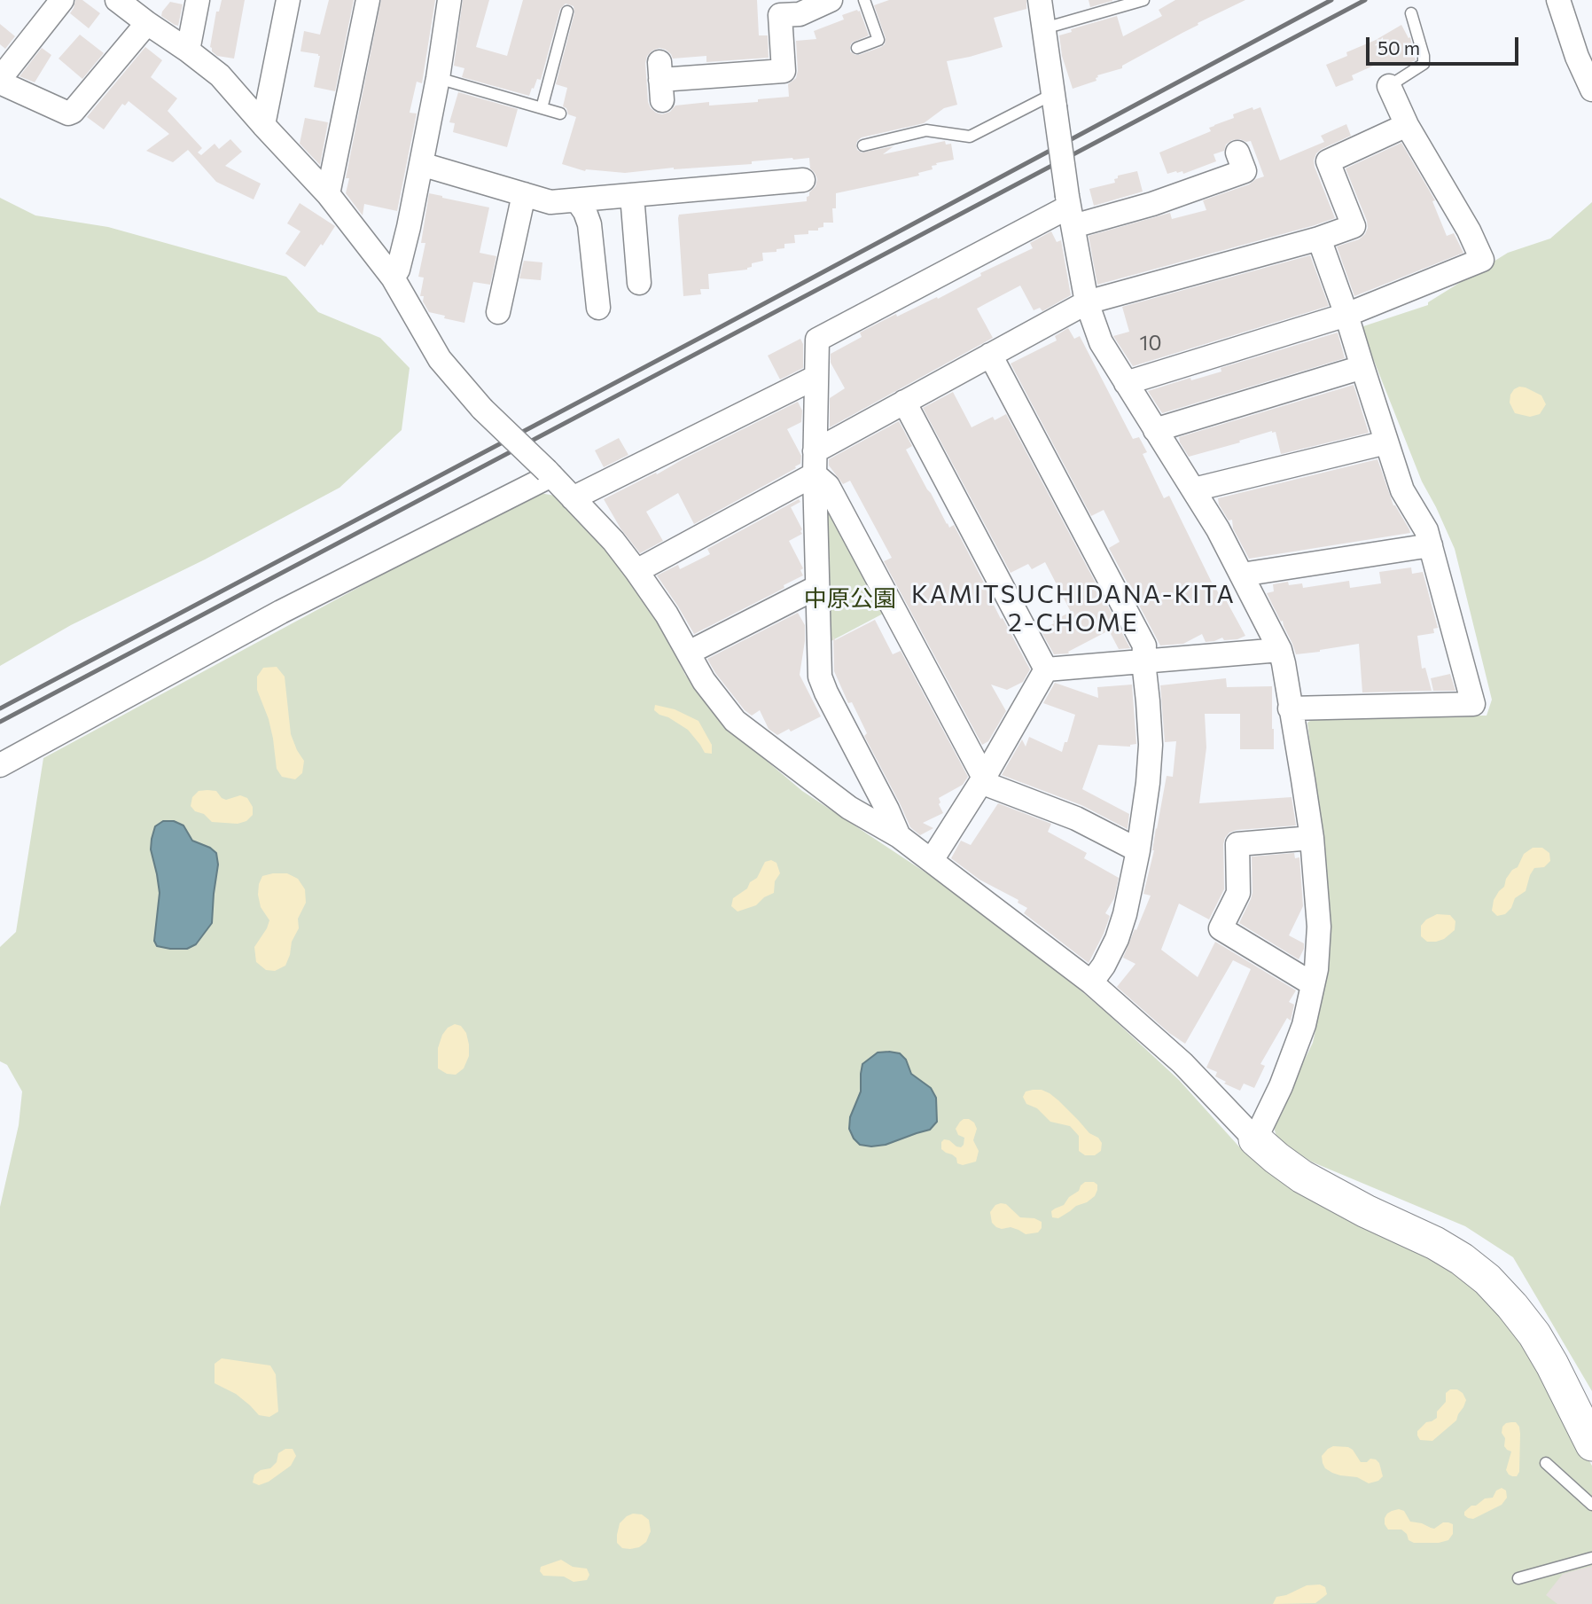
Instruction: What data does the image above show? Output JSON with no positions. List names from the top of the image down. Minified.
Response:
{"districts":["KAMITSUCHIDANA-KITA 2-CHOME"],"parks":["中原公園"],"house_numbers":["10"],"scale_bar":"50 m"}
